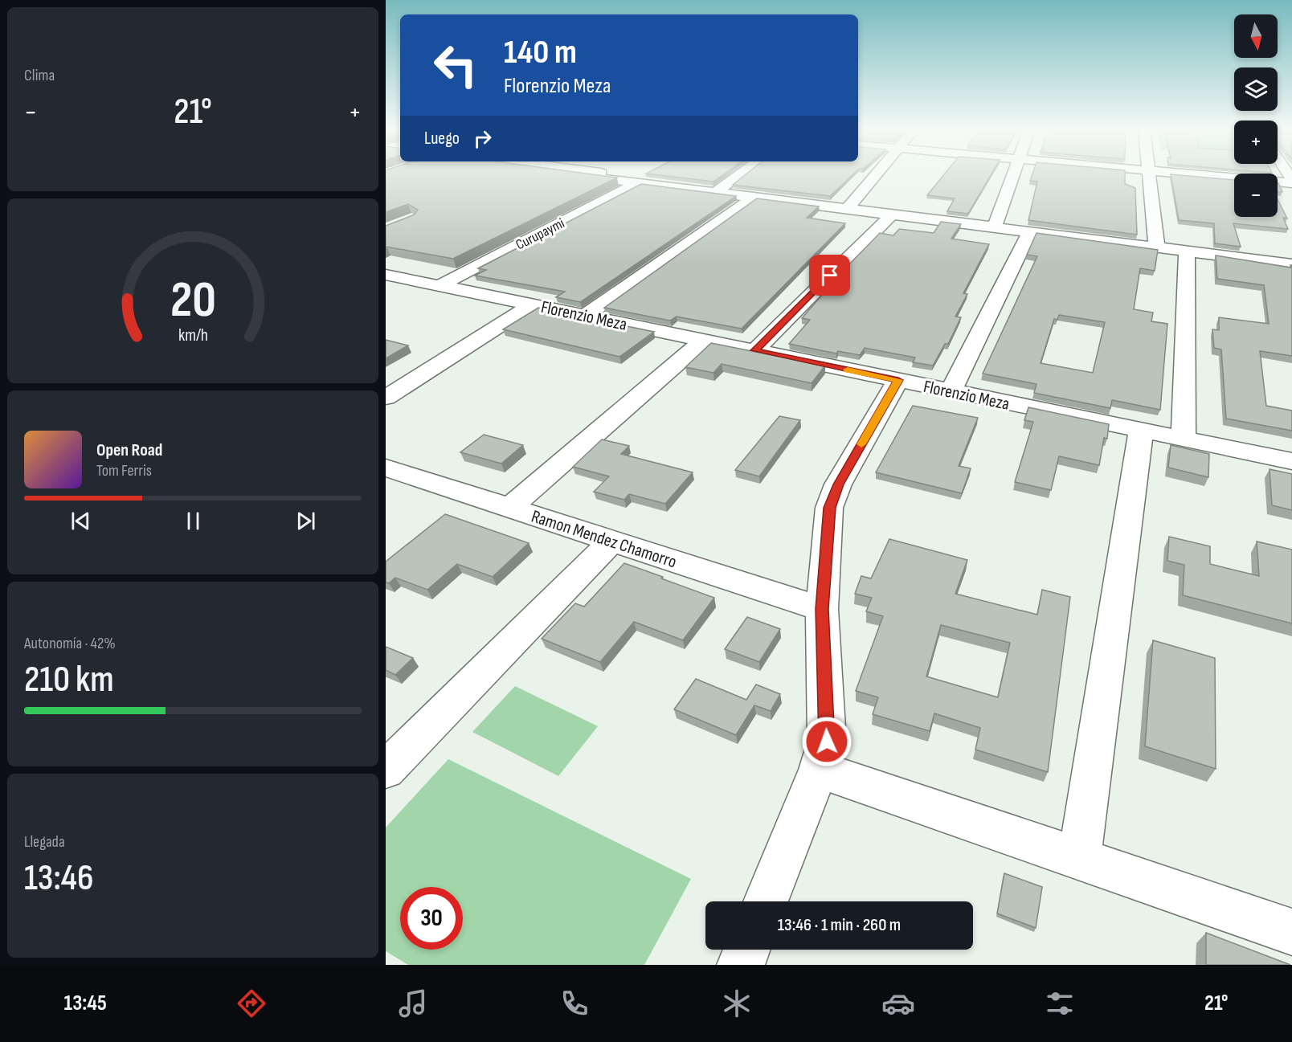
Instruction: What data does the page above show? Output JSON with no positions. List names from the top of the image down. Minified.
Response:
{"streets":{"street":["Curupaymi","Florenzio Meza","Ramon Mendez Chamorro"]},"crossings":[["Curupaymi","Florenzio Meza"]],"north":"bottom","page":{"tile":["Clima",["Autonomía · 42%","210 km"],["Llegada","13:46"]],"map_buttons":["+","−"],"turn":["140 m","Florenzio Meza"],"heat":["−","21°","+"],"then":"Luego","song":["Open Road","Tom Ferris"],"limit":"30","trip":"13:46 · 1 min · 260 m","tabs":["13:45","21°"],"gauge":["20","km/h"]}}
